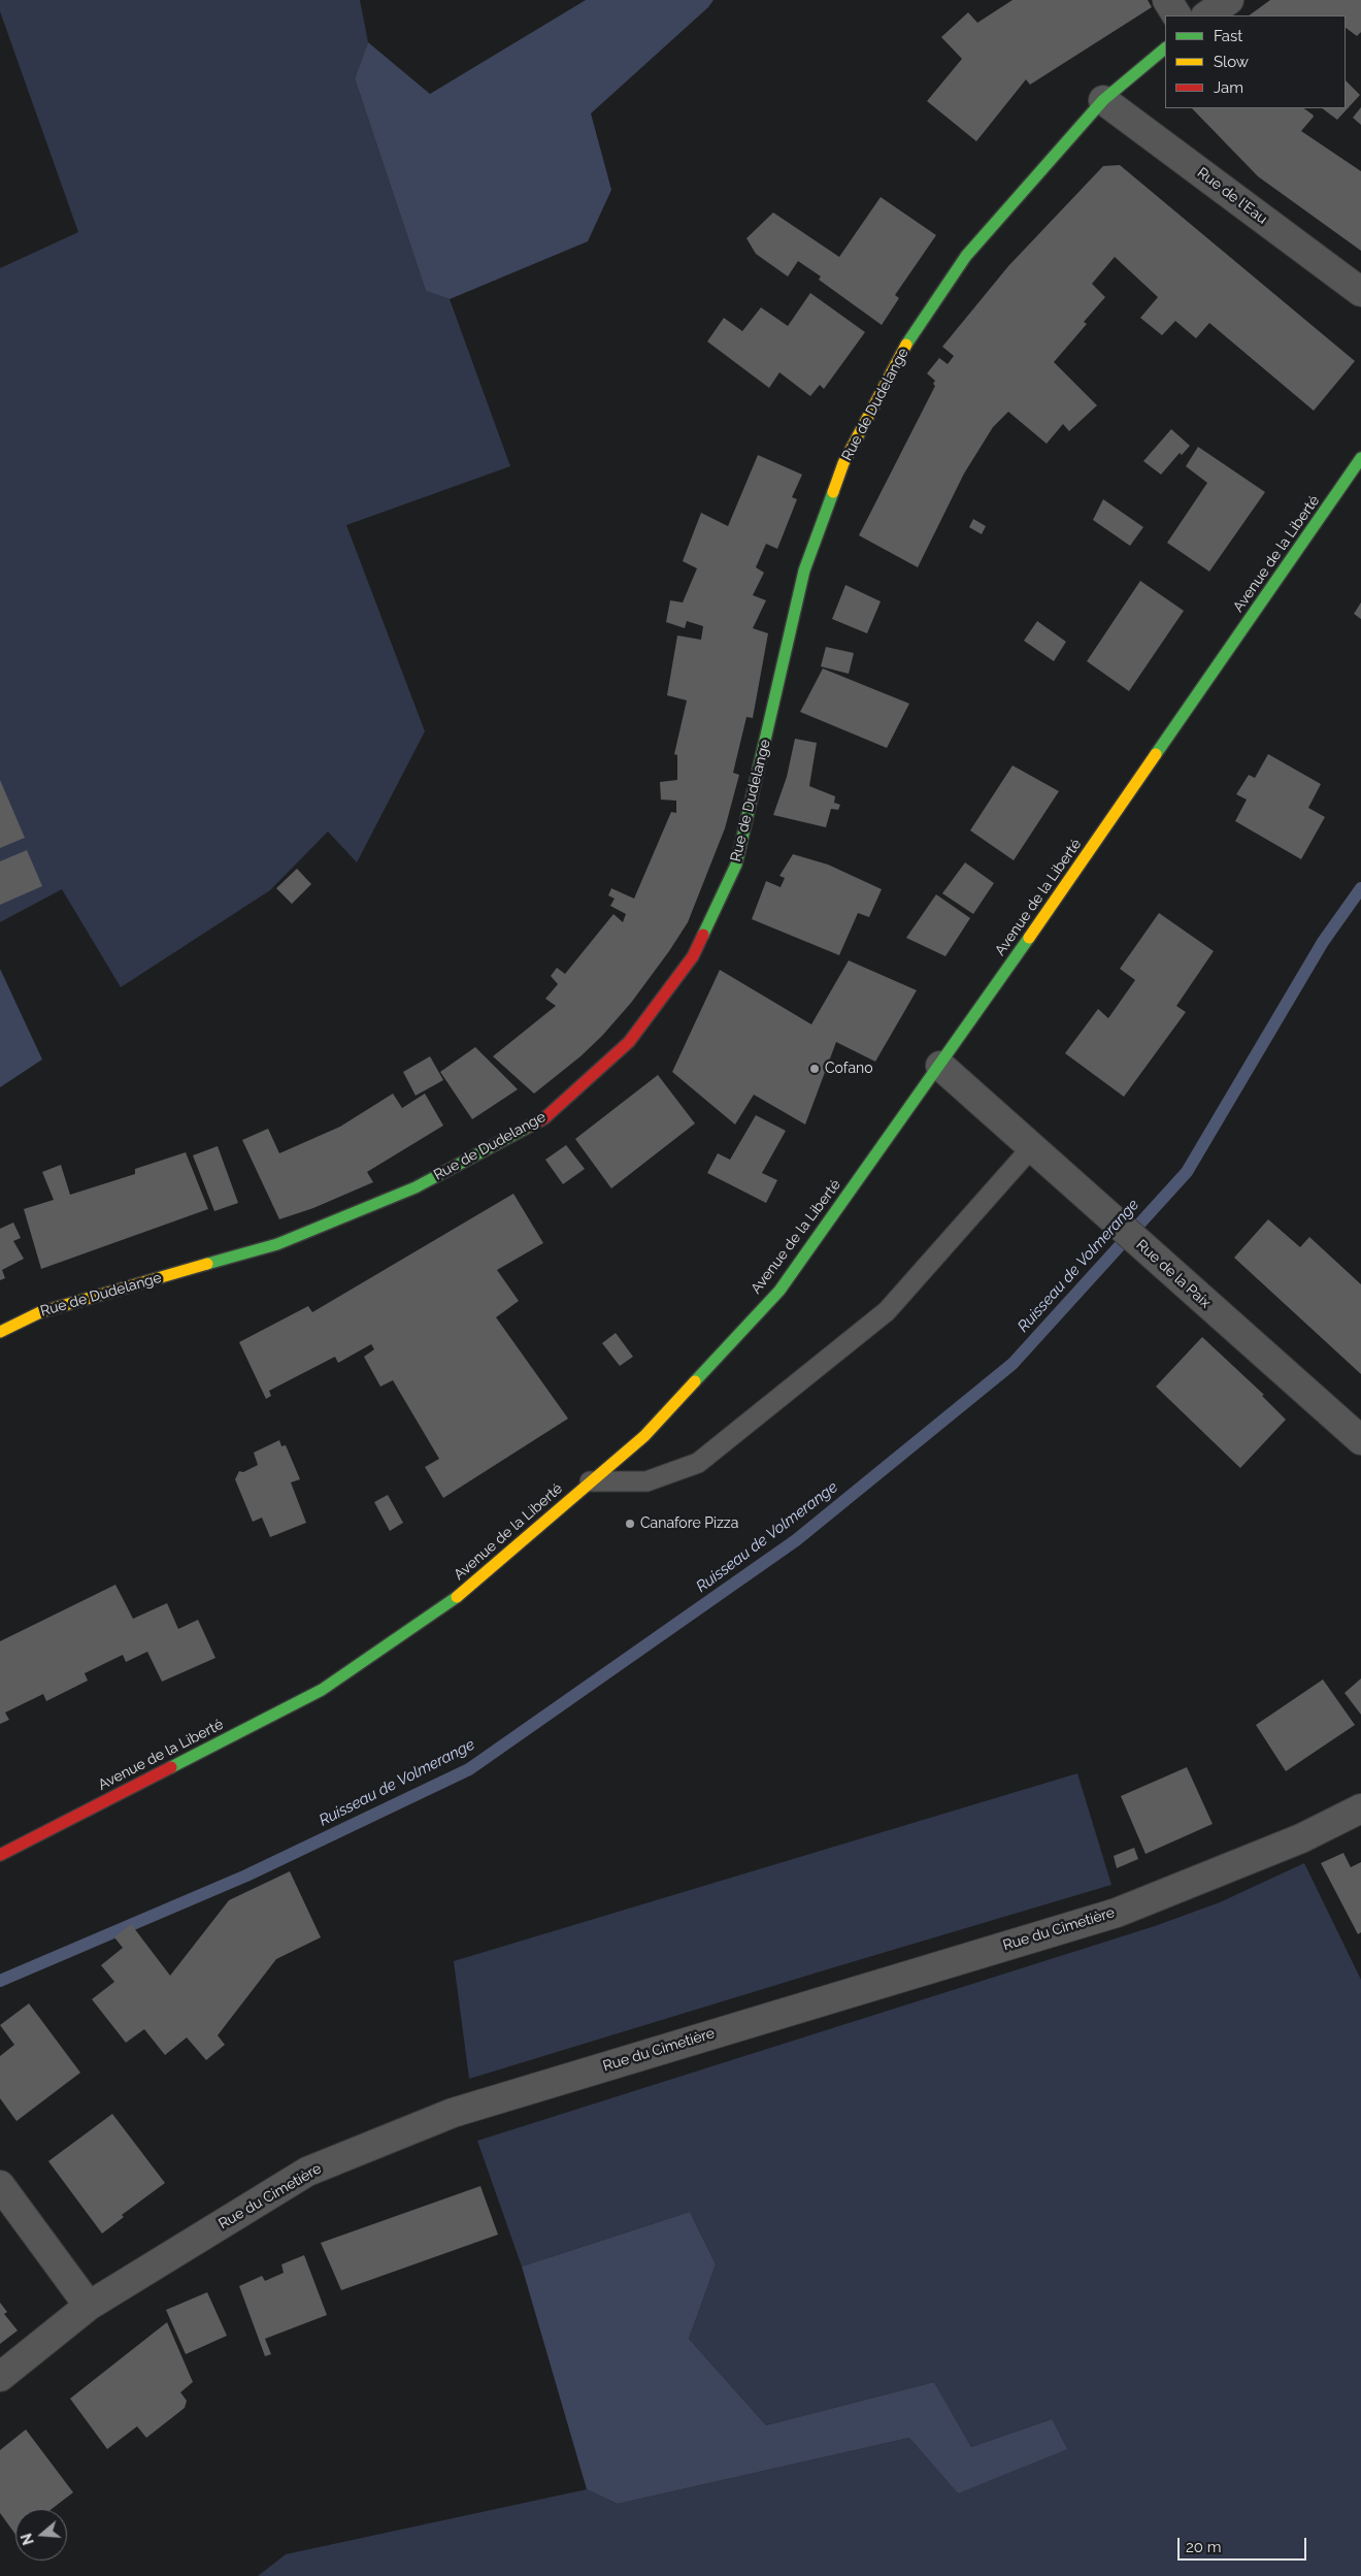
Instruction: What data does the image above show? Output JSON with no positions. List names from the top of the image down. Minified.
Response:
{"streets":{"main road":["Rue de Dudelange","Avenue de la Liberté"],"street":["Rue de l'Eau","Rue de la Paix","Rue du Cimetière"]},"crossings":[["Rue de l'Eau","Rue de Dudelange"],["Avenue de la Liberté","Rue de la Paix"]],"water":["Ruisseau de Volmerange"],"places":["Cofano","Canafore Pizza"],"legend":["Fast","Slow","Jam"],"scale_bar":"20 m","north":"left"}
